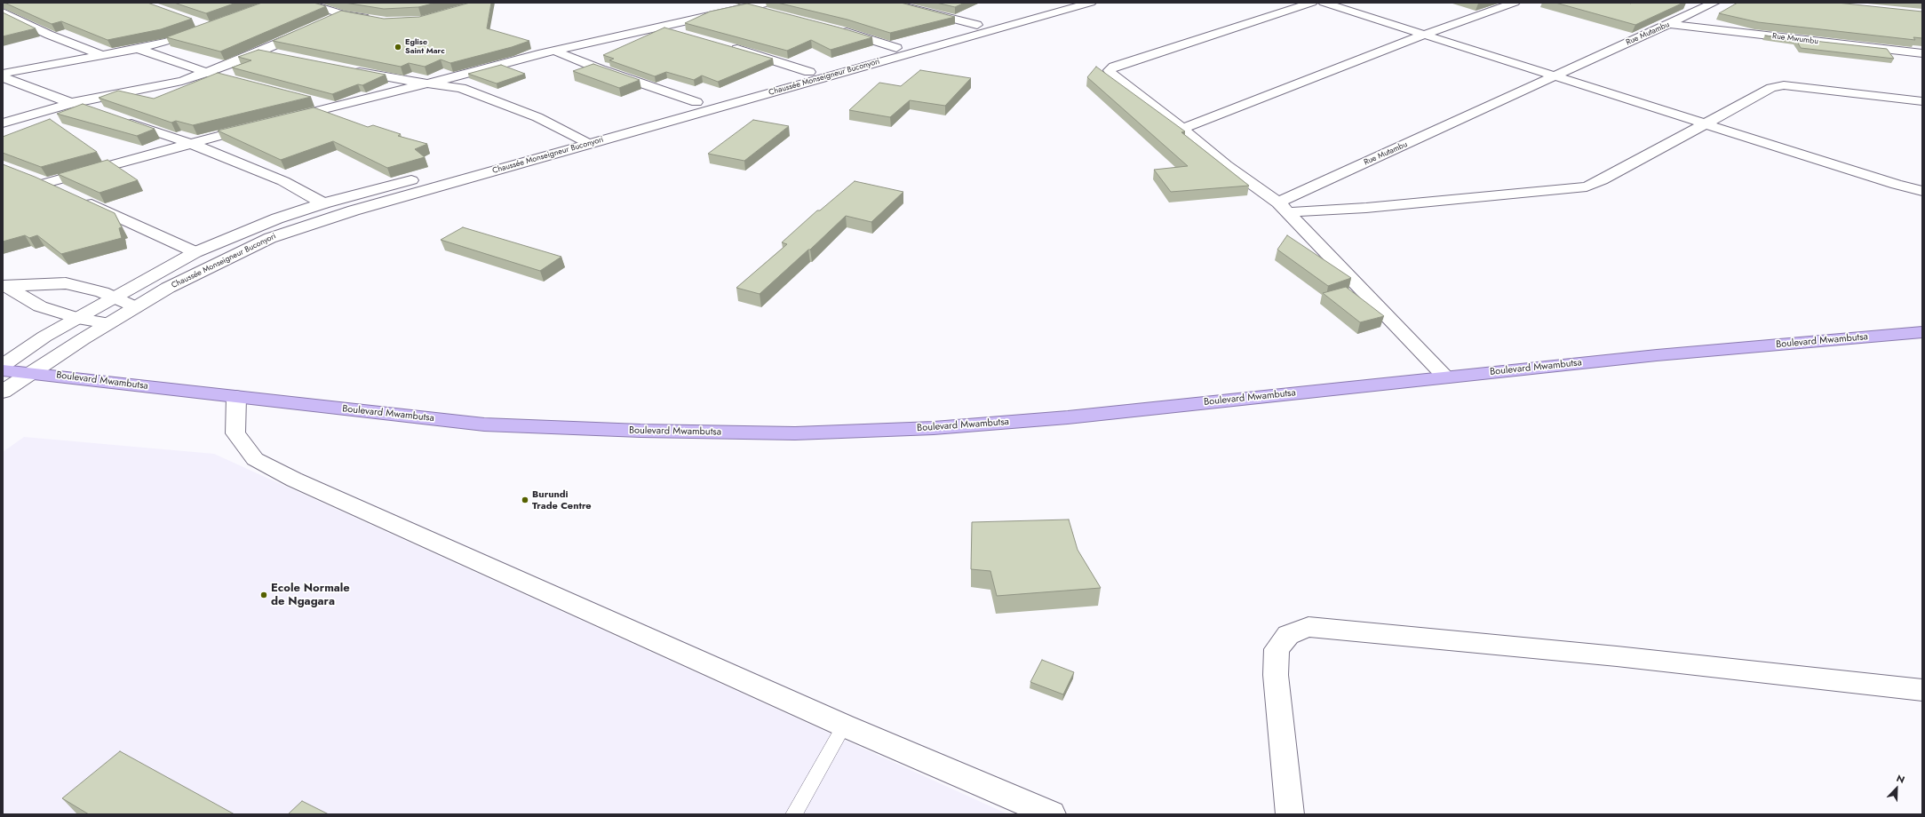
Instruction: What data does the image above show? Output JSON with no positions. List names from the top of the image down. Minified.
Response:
{"streets":{"highway":["Boulevard Mwambutsa"],"street":["Rue Mutambu","Rue Mwumbu","Chaussée Monseigneur Buconyori"]},"crossings":[["Rue Mutambu","Rue Mwumbu"],["Chaussée Monseigneur Buconyori","Boulevard Mwambutsa"]],"places":["Eglise Saint Marc","Burundi Trade Centre","Ecole Normale de Ngagara"],"north":"top right"}
